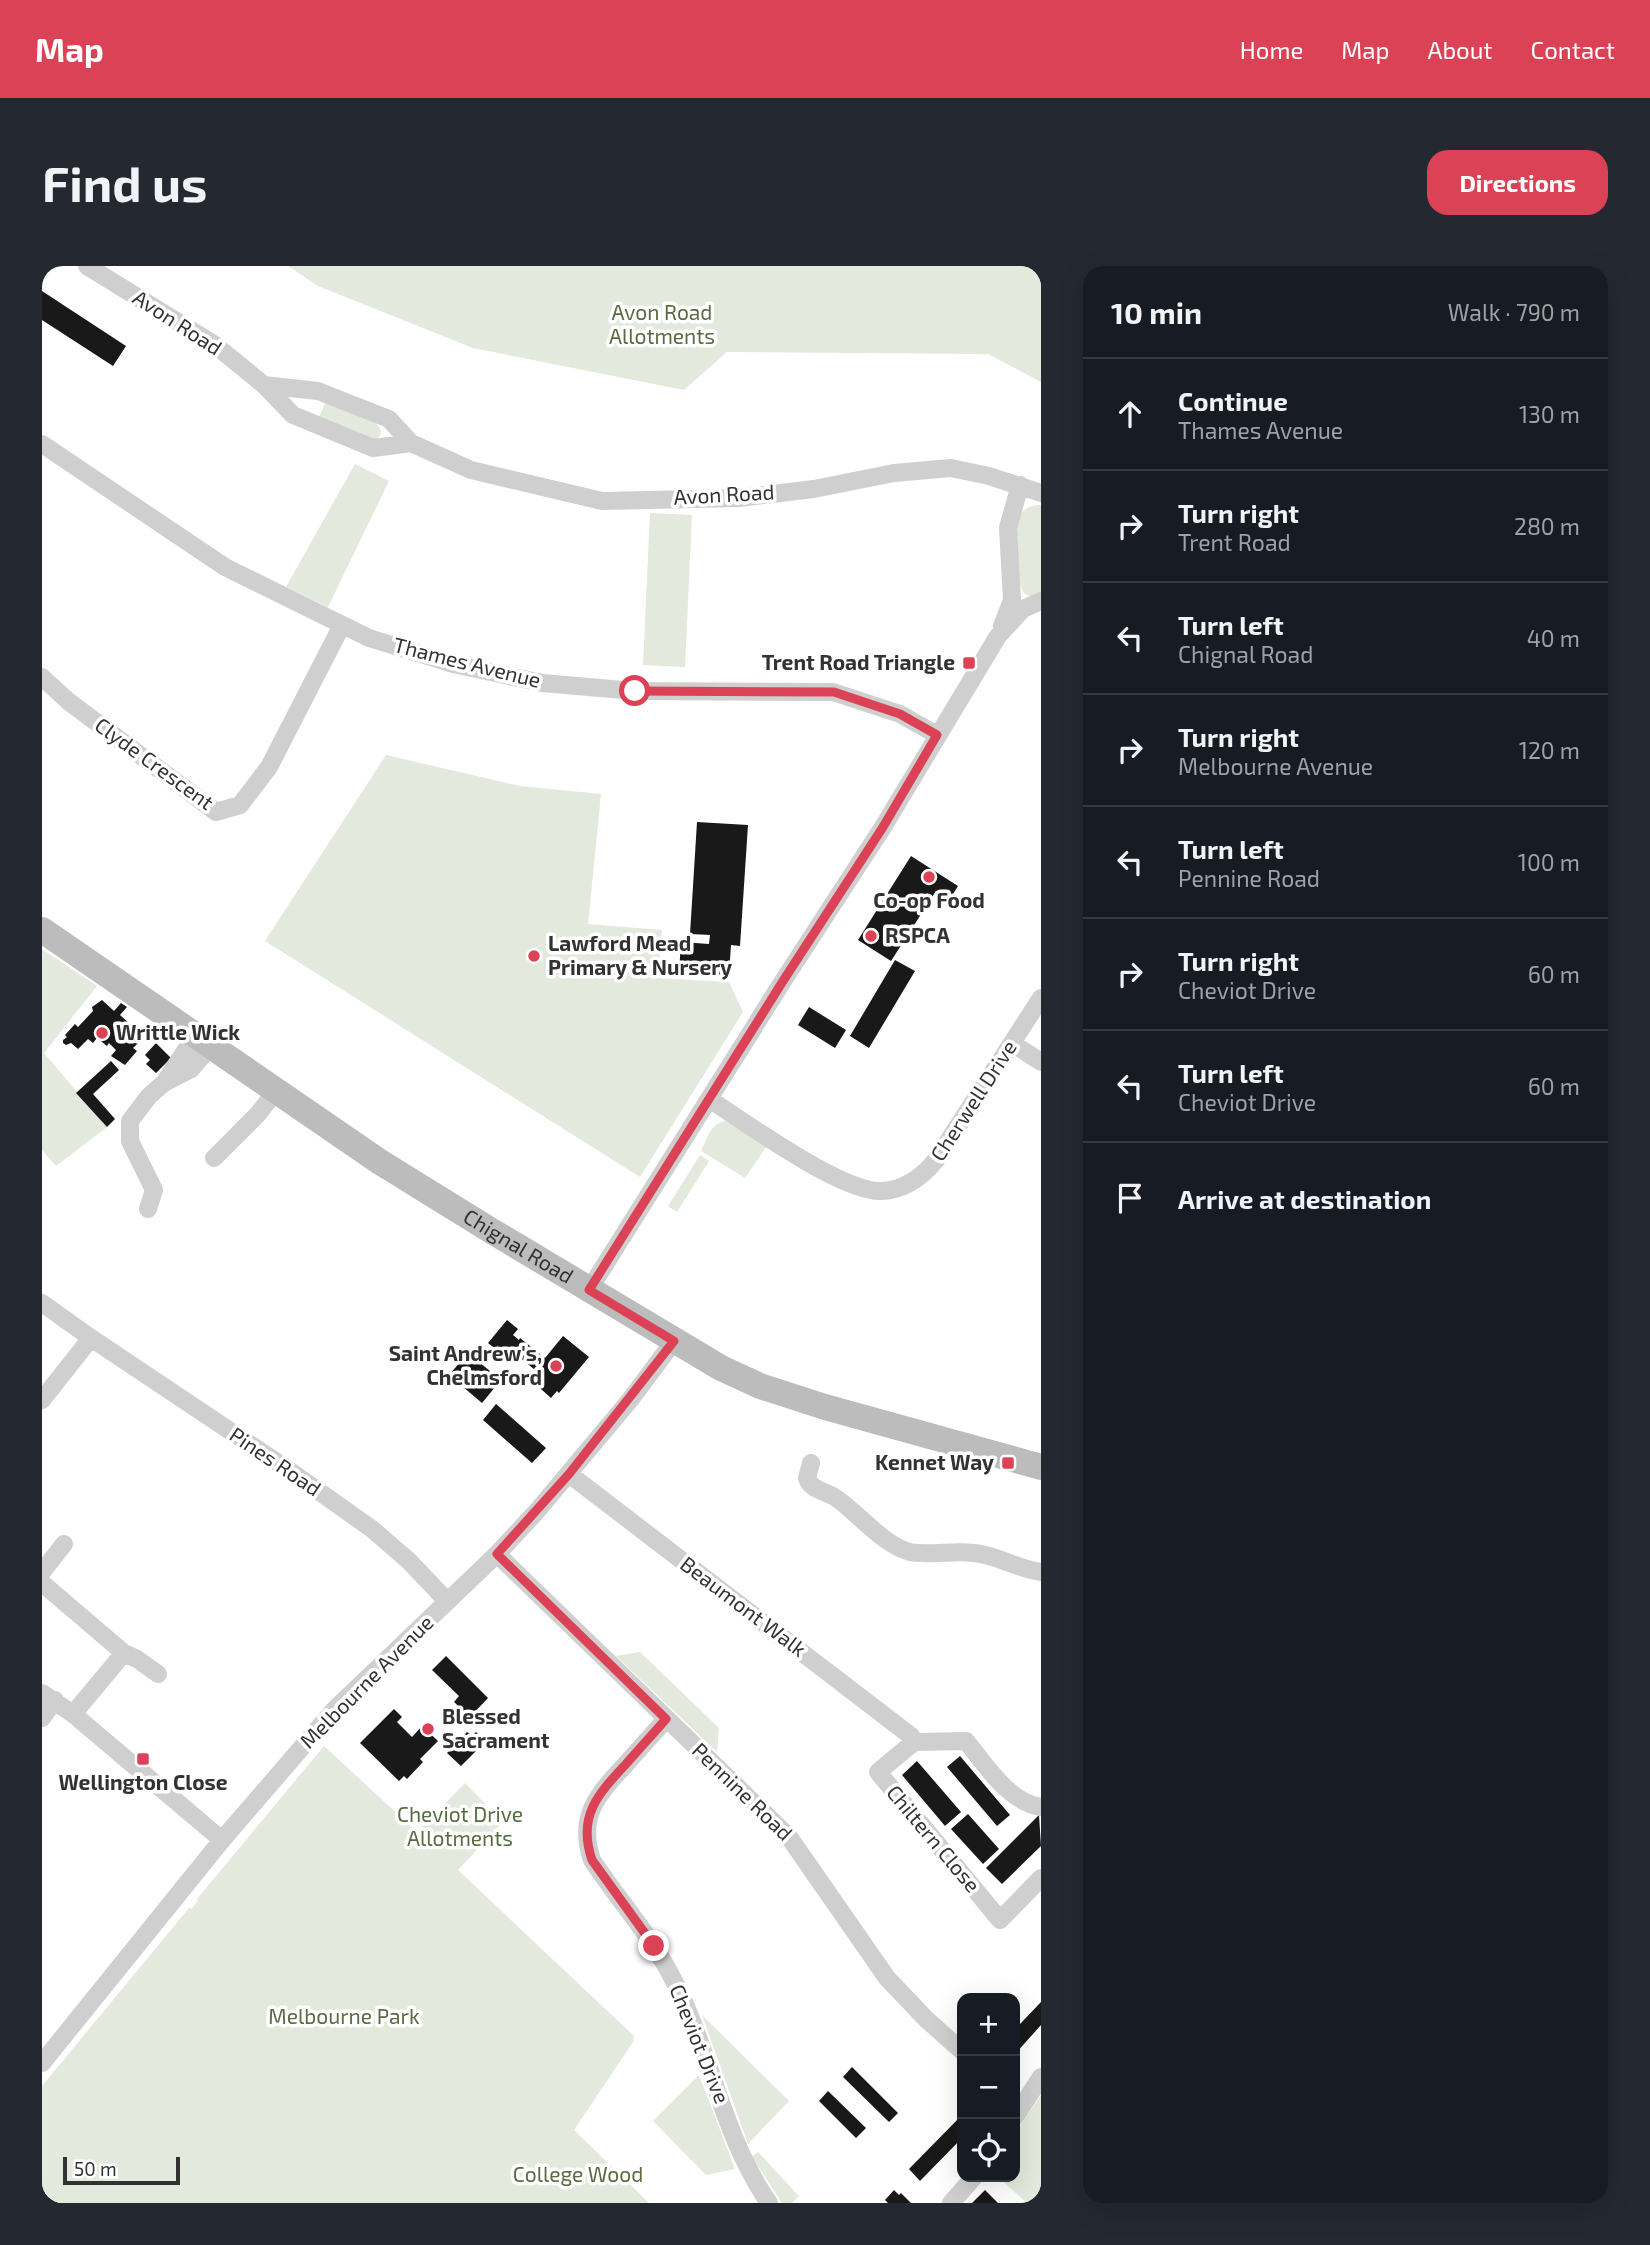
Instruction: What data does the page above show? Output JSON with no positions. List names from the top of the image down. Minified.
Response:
{"streets":{"street":["Avon Road","Thames Avenue","Clyde Crescent","Cherwell Drive","Chignal Road","Pines Road","Beaumont Walk","Melbourne Avenue","Pennine Road","Chiltern Close","Cheviot Drive"]},"crossings":[["Thames Avenue","Clyde Crescent"],["Chignal Road","Melbourne Avenue"],["Pines Road","Melbourne Avenue"],["Beaumont Walk","Melbourne Avenue"],["Beaumont Walk","Chiltern Close"],["Melbourne Avenue","Pennine Road"],["Pennine Road","Cheviot Drive"]],"parks":["Avon Road Allotments","Cheviot Drive Allotments","Melbourne Park","College Wood"],"places":{"transit":["Trent Road Triangle","Kennet Way","Wellington Close"],"other":["Co-op Food","RSPCA","Lawford Mead Primary & Nursery","Writtle Wick","Saint Andrew's, Chelmsford","Blessed Sacrament"]},"scale_bar":"50 m","page":{"header":"Map","nav":["Home","Map","About","Contact"],"buttons":"Directions","title":"Find us","heading":["10 min","Walk · 790 m"],"list":[["Continue","Thames Avenue","130 m"],["Turn right","Trent Road","280 m"],["Turn left","Chignal Road","40 m"],["Turn right","Melbourne Avenue","120 m"],["Turn left","Pennine Road","100 m"],["Turn right","Cheviot Drive","60 m"],["Turn left","Cheviot Drive","60 m"],"Arrive at destination"],"map_buttons":["+","−"],"scale":"50 m"}}
